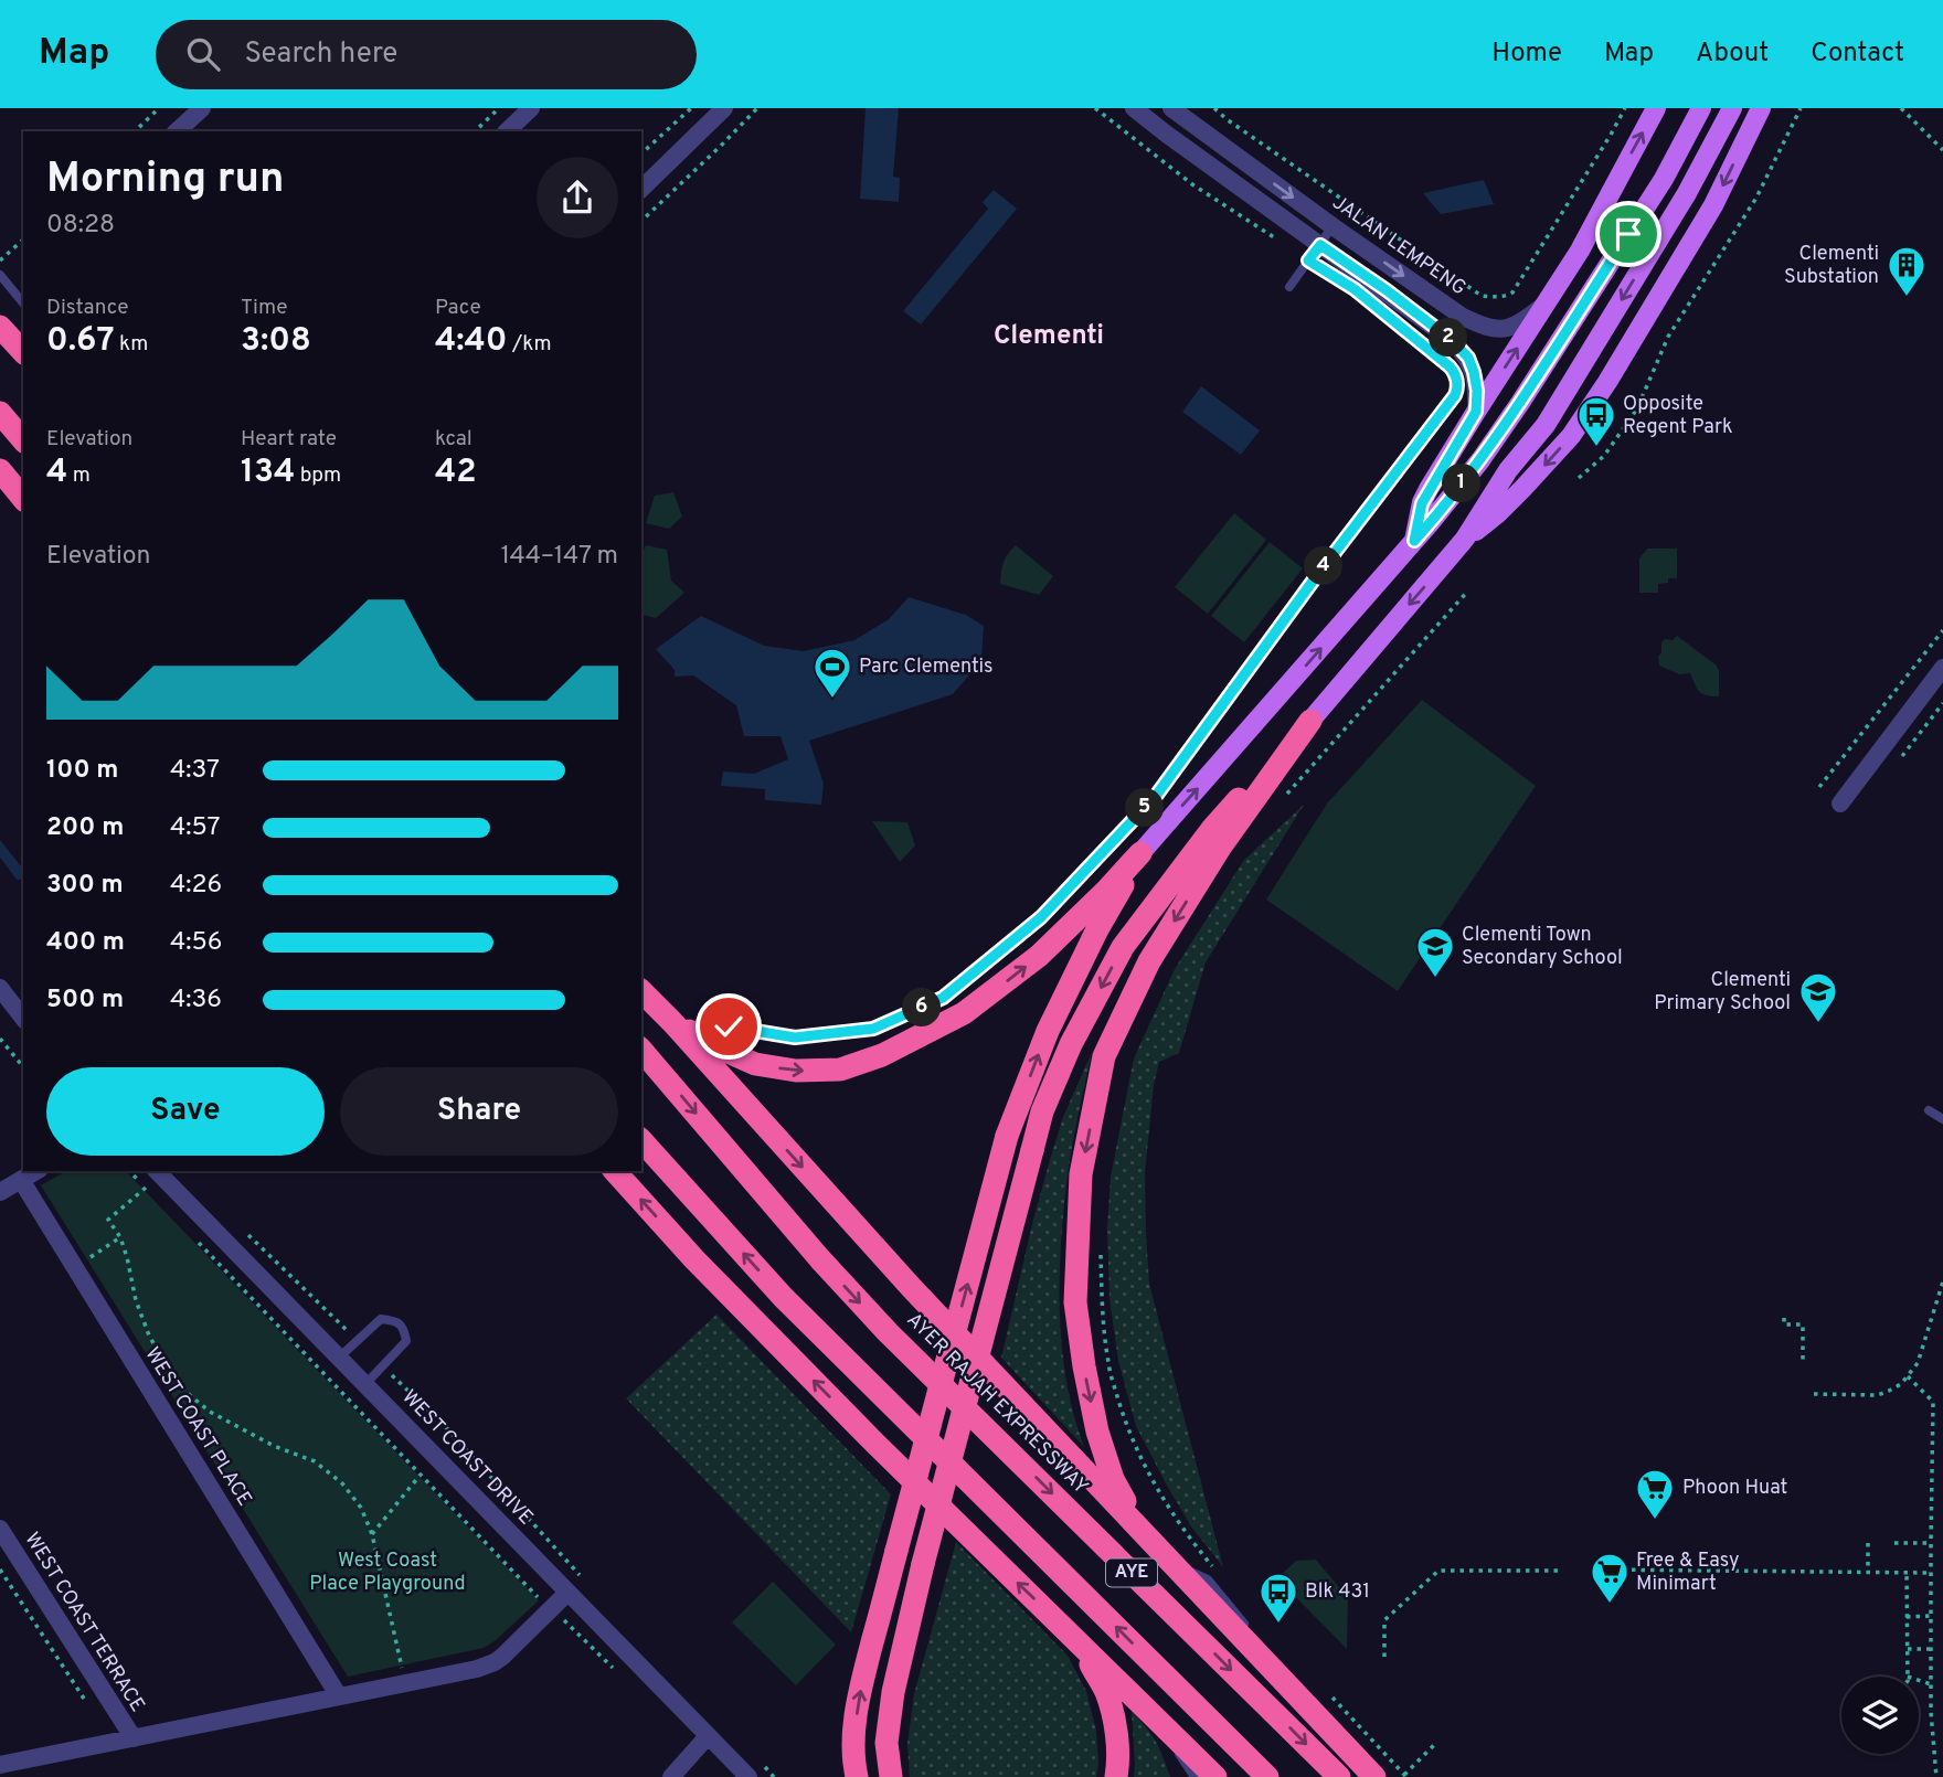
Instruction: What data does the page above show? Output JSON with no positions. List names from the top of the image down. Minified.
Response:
{"streets":{"highway":["AYER RAJAH EXPRESSWAY","AYE"],"street":["JALAN LEMPENG","WEST COAST PLACE","WEST COAST DRIVE","WEST COAST TERRACE"]},"districts":["Clementi"],"parks":["West Coast Place Playground"],"places":{"building":["Clementi Substation"],"bus stop":["Opposite Regent Park","Blk 431"],"sports":["Parc Clementis"],"school or university":["Clementi Town Secondary School","Clementi Primary School"],"supermarket":["Phoon Huat","Free & Easy Minimart"]},"page":{"header":"Map","search":"Search here","nav":["Home","Map","About","Contact"],"heading":["Morning run","08:28"],"stats":[["Distance","0.67 km"],["Time","3:08"],["Pace","4:40 /km"],["Elevation","4 m"],["Heart rate","134 bpm"],["kcal","42"]],"pins":["2","1","4","5","6"],"chart":["Elevation","144–147 m"],"list":[{"name":"100 m","note":"4:37"},{"name":"200 m","note":"4:57"},{"name":"300 m","note":"4:26"},{"name":"400 m","note":"4:56"},{"name":"500 m","note":"4:36"}],"buttons":["Save","Share"]}}
